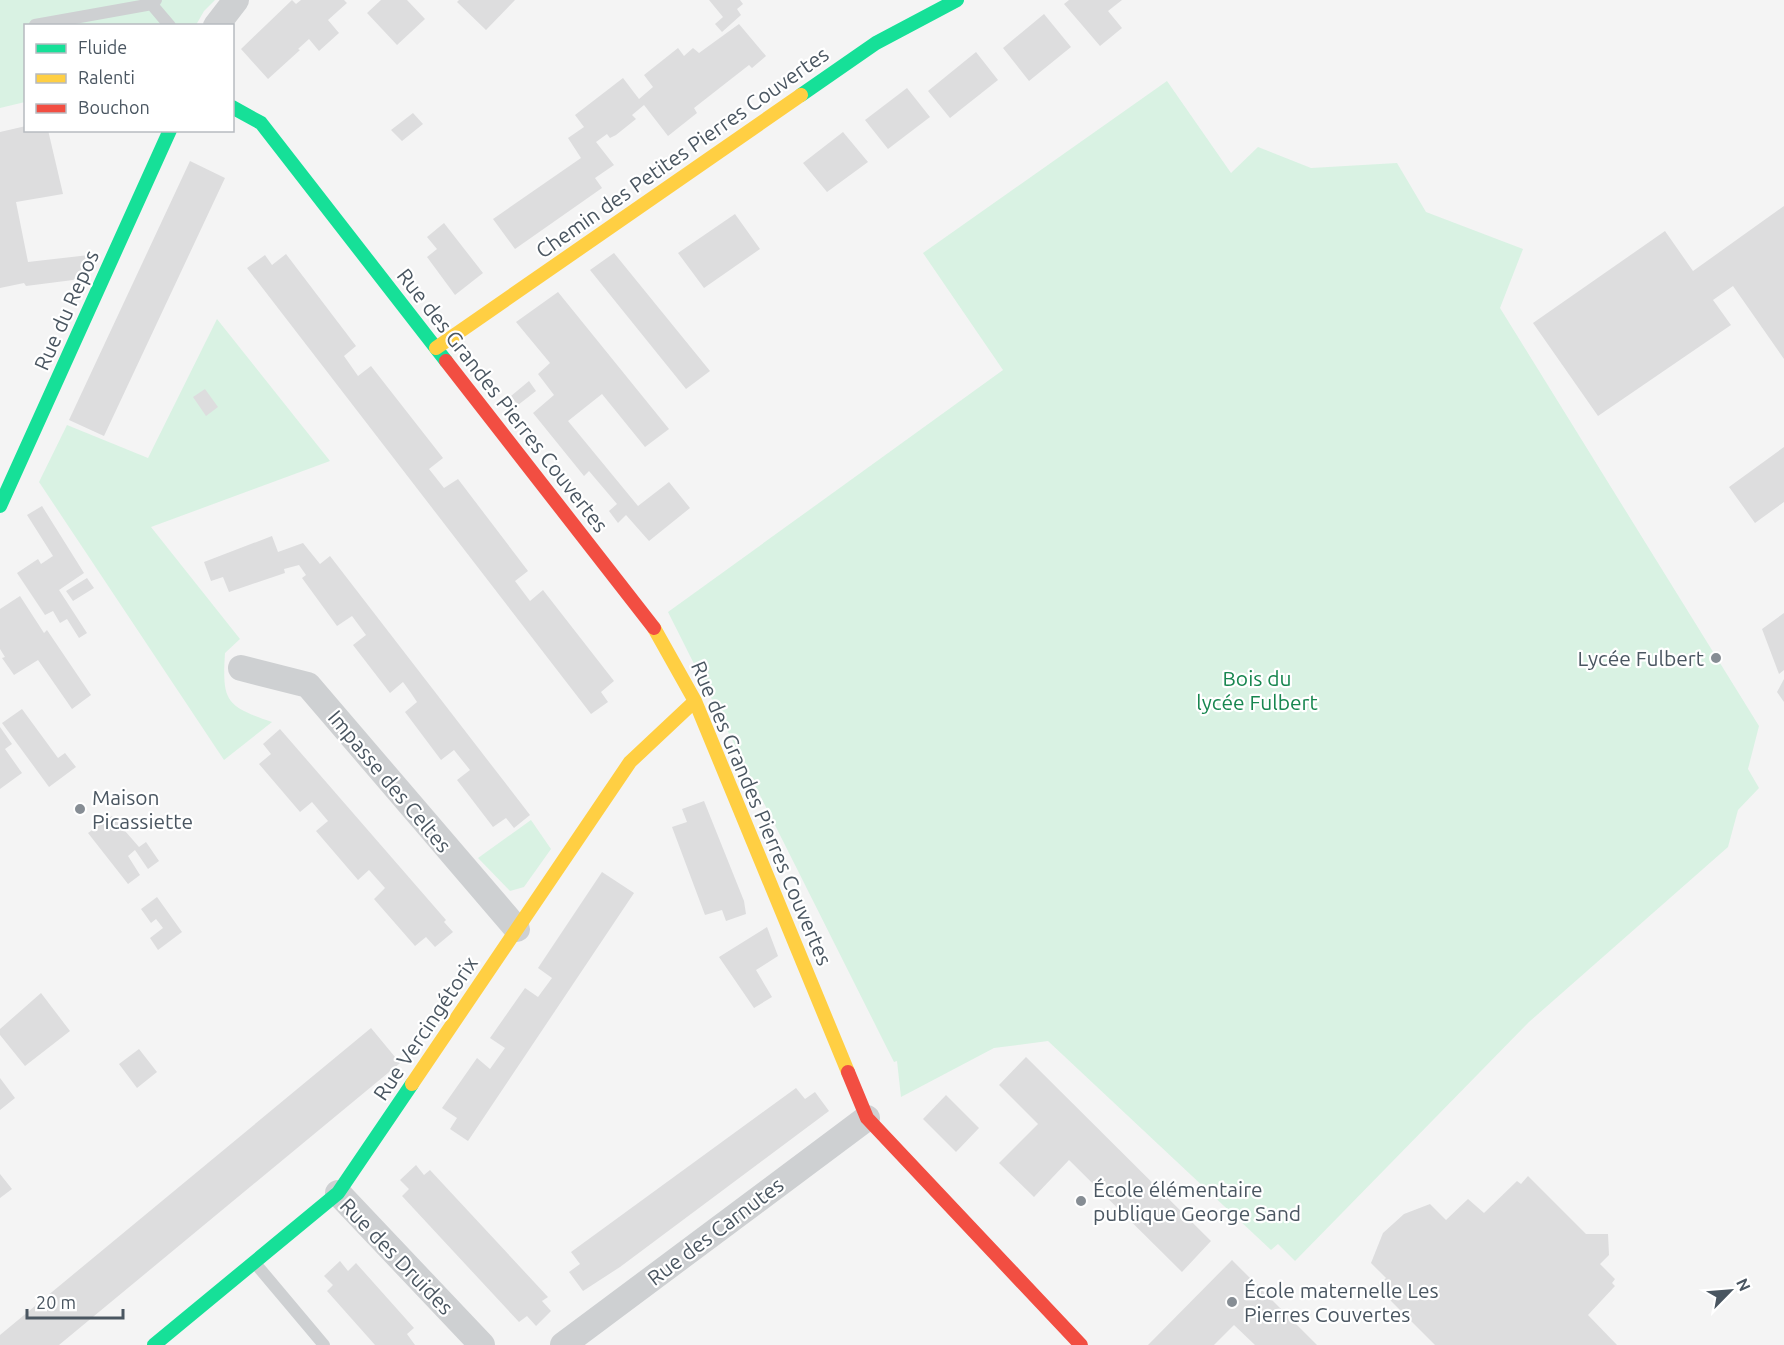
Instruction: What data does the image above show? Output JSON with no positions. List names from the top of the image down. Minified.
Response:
{"streets":{"street":["Chemin des Petites Pierres Couvertes","Rue du Repos","Rue des Grandes Pierres Couvertes","Impasse des Celtes","Rue Vercingétorix","Rue des Carnutes","Rue des Druides"]},"crossings":[["Chemin des Petites Pierres Couvertes","Rue des Grandes Pierres Couvertes"],["Rue des Grandes Pierres Couvertes","Rue Vercingétorix"],["Rue des Grandes Pierres Couvertes","Rue des Carnutes"],["Impasse des Celtes","Rue Vercingétorix"],["Rue Vercingétorix","Rue des Druides"]],"parks":["Bois du lycée Fulbert"],"places":["Lycée Fulbert","Maison Picassiette","École élémentaire publique George Sand","École maternelle Les Pierres Couvertes"],"legend":["Fluide","Ralenti","Bouchon"],"scale_bar":"20 m","north":"top right"}
